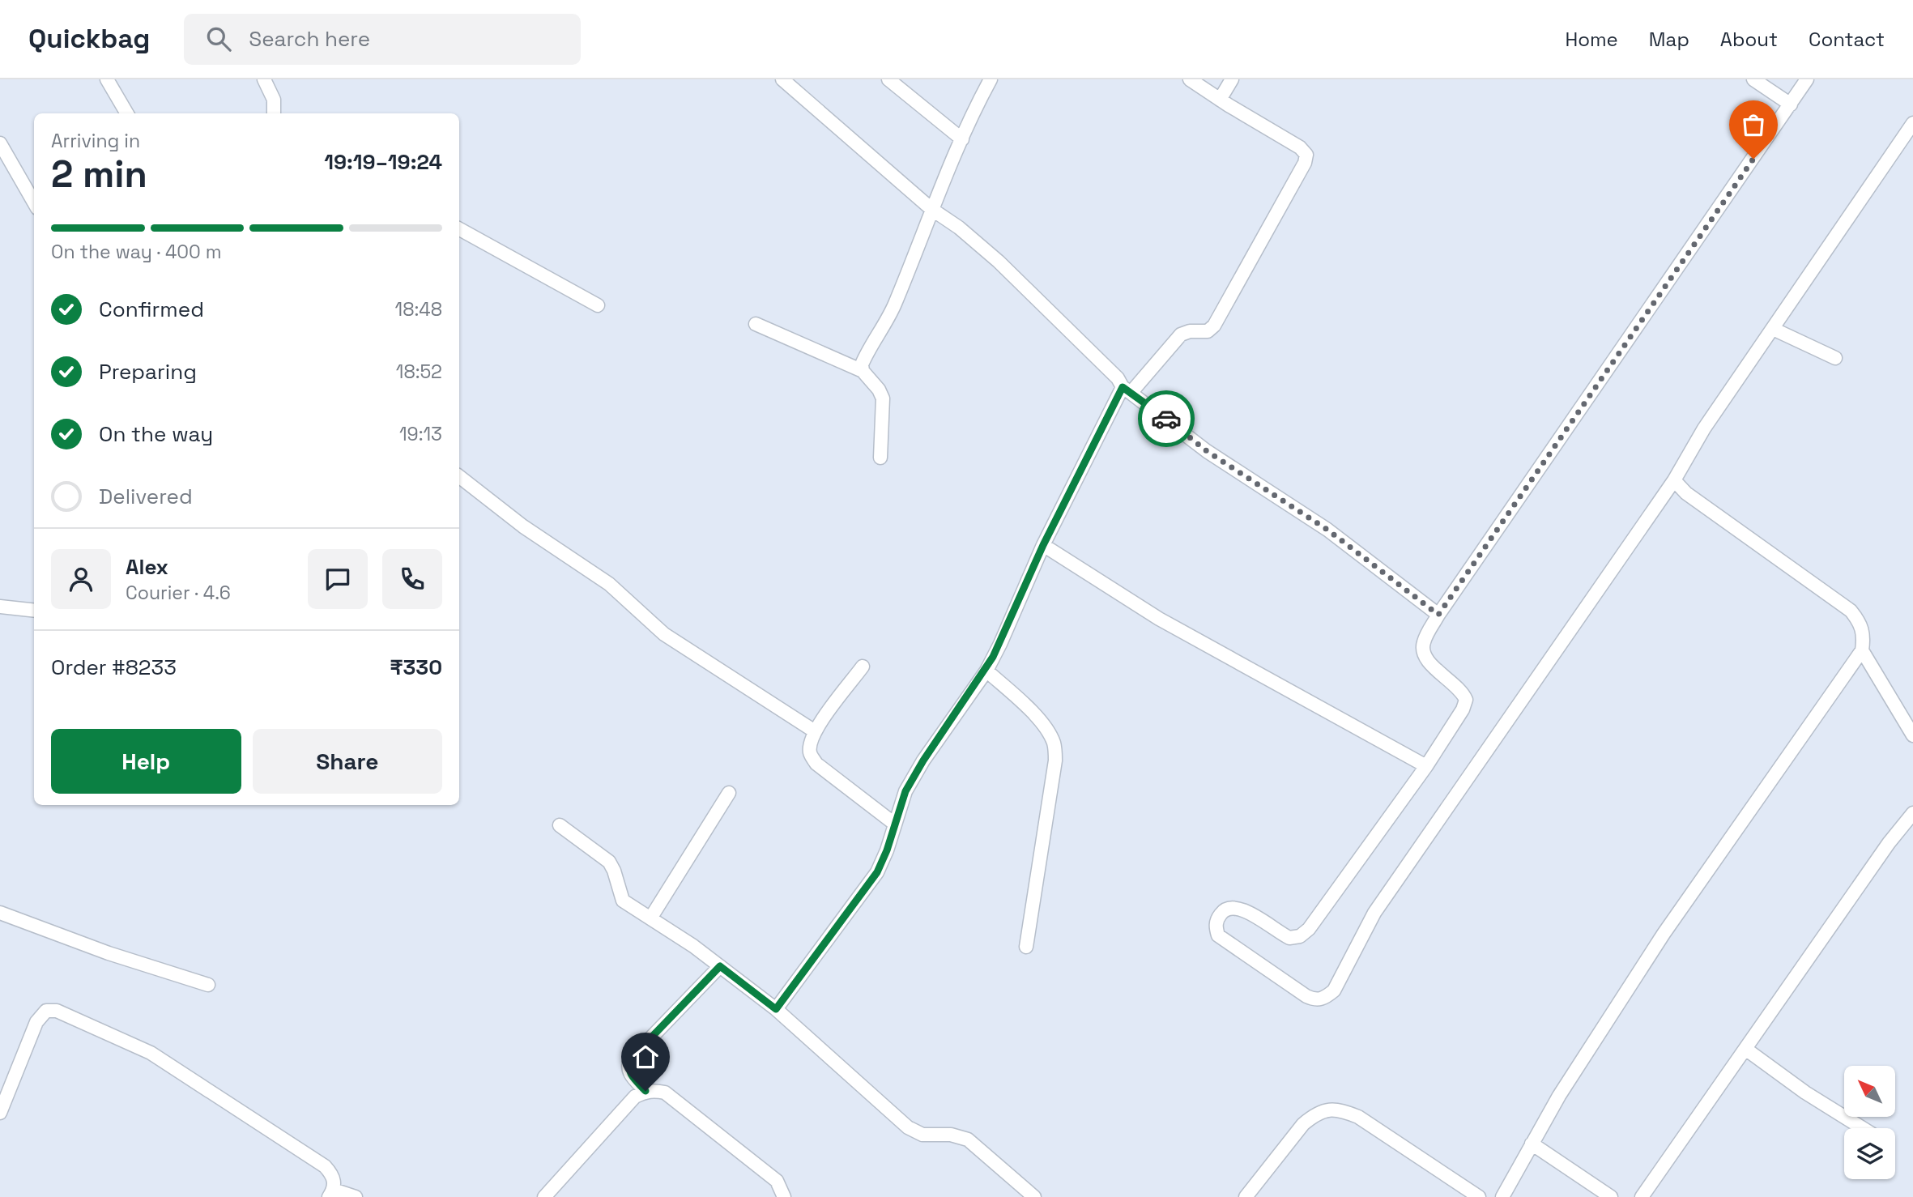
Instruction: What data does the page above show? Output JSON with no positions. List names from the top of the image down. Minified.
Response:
{"north":"top left","page":{"header":"Quickbag","search":"Search here","nav":["Home","Map","About","Contact"],"heading":["2 min","Arriving in","19:19–19:24"],"panel":["Alex","Courier · 4.6","Order #8233","₹330"],"bar":"On the way · 400 m","list":[["Confirmed","18:48"],["Preparing","18:52"],["On the way","19:13"],"Delivered"],"buttons":["Help","Share"]}}
